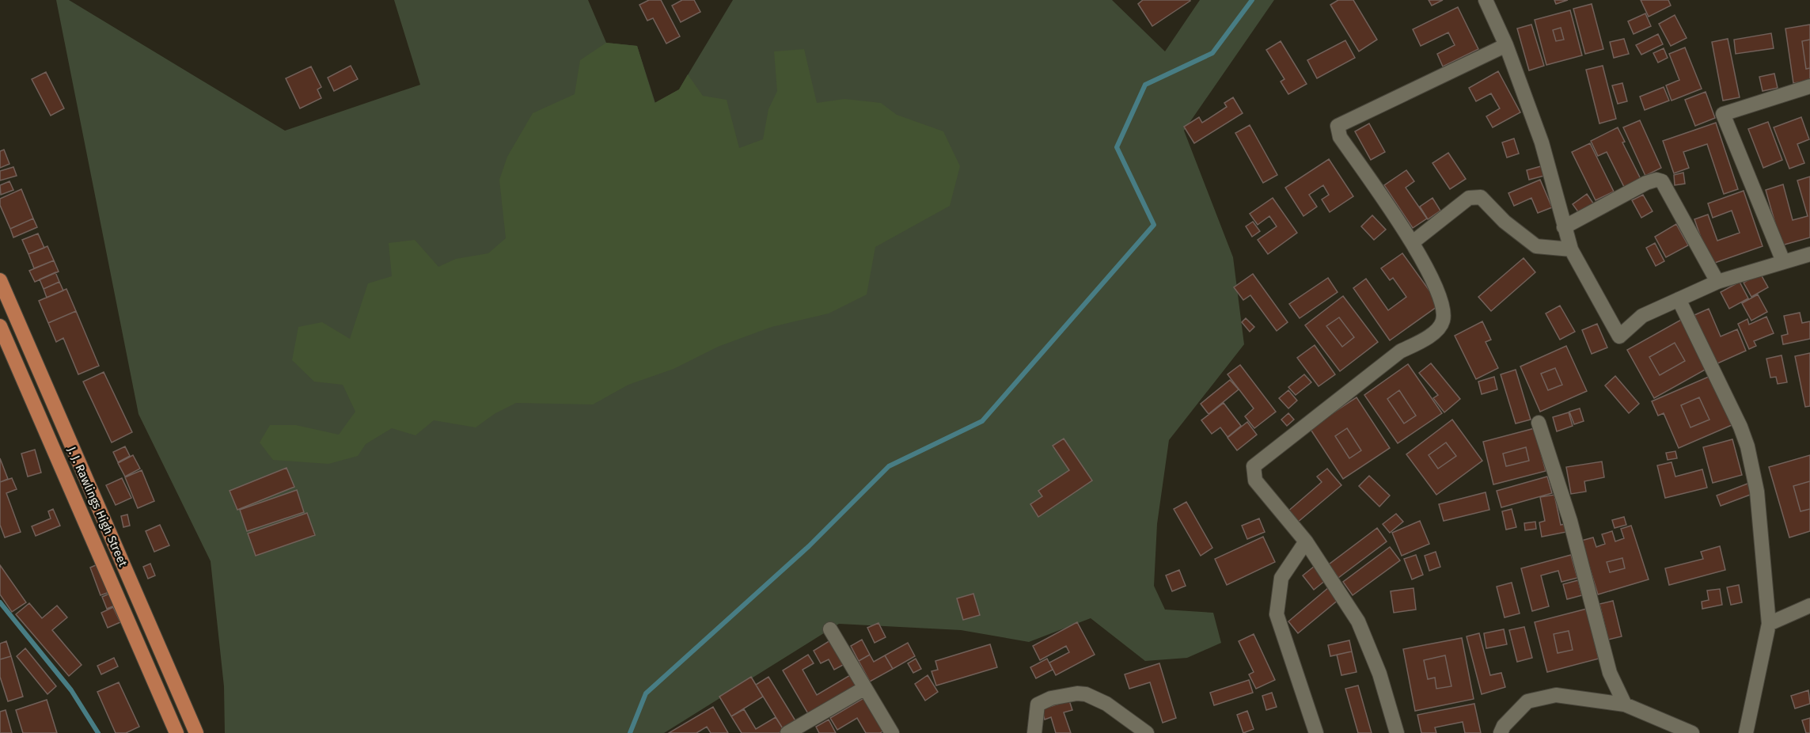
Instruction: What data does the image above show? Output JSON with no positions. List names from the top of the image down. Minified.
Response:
{"streets":{"main road":["J. J. Rawlings High Street"]}}
